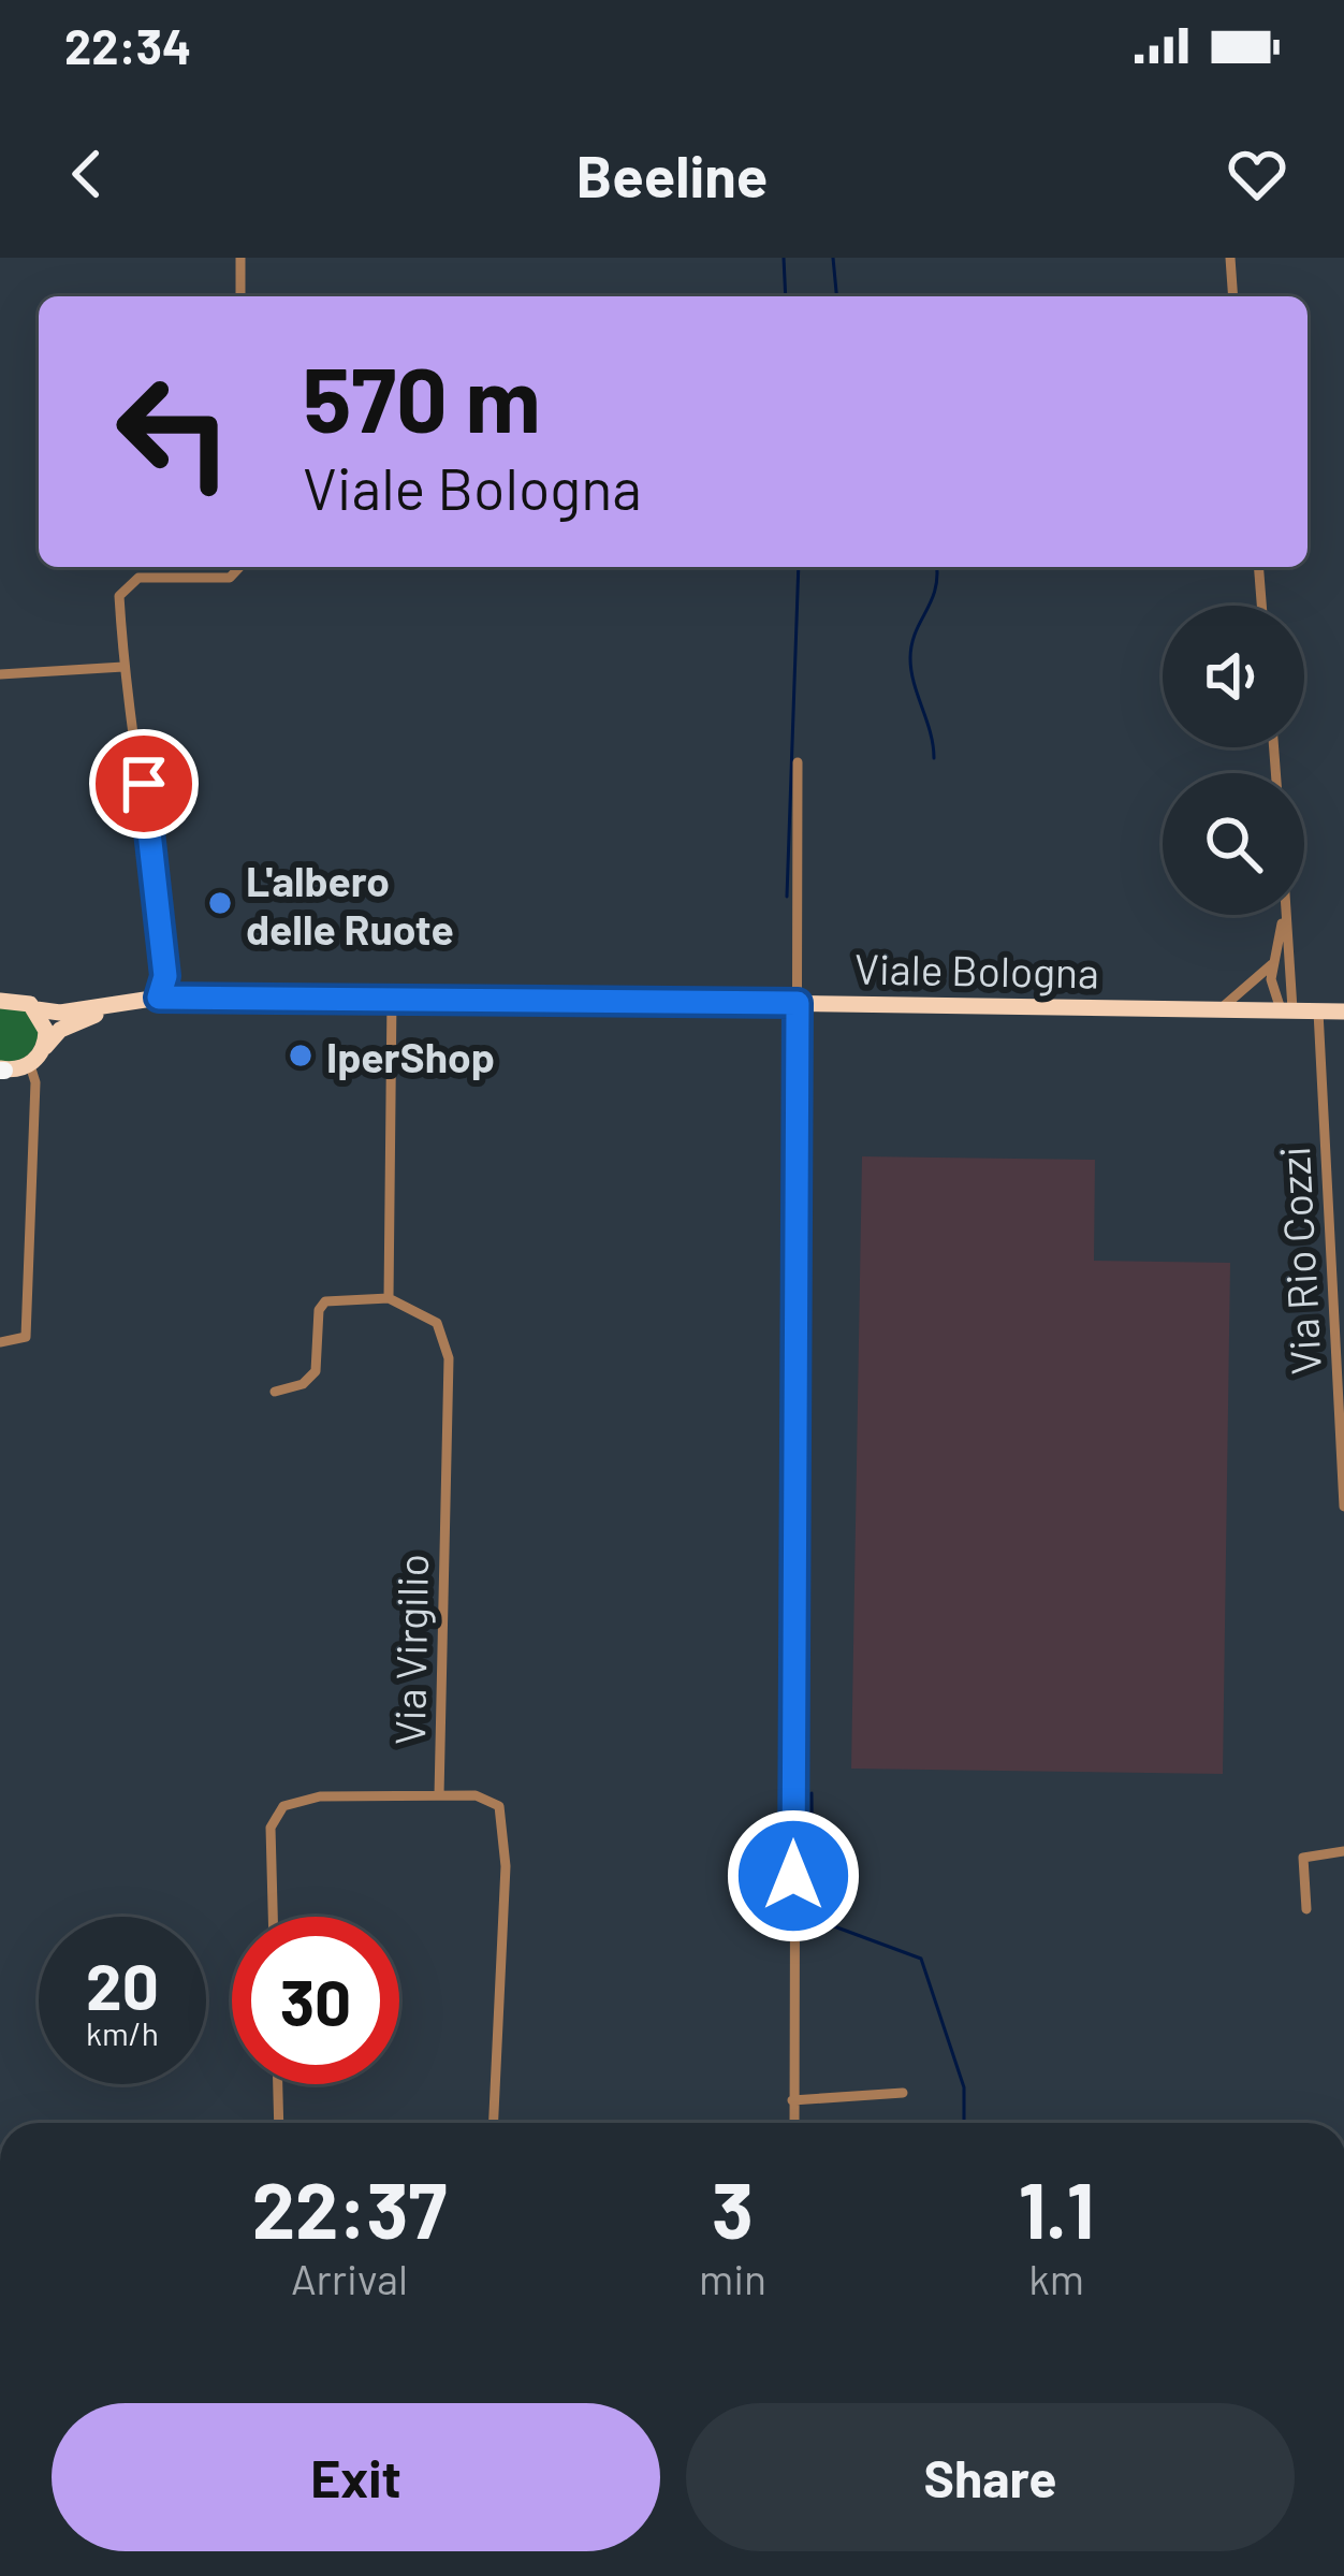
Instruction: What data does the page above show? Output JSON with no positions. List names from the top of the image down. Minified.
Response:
{"streets":{"main road":["Viale Bologna"],"street":["Via Rio Cozzi","Via Virgilio"]},"crossings":[["Viale Bologna","Via Rio Cozzi"]],"places":["L'albero delle Ruote","IperShop"],"page":{"status":"22:34","header":"Beeline","turn":["570 m","Viale Bologna"],"speed":"20 km/h","limit":"30","eta":["22:37","Arrival","3","min","1.1","km"],"buttons":["Exit","Share"]}}
